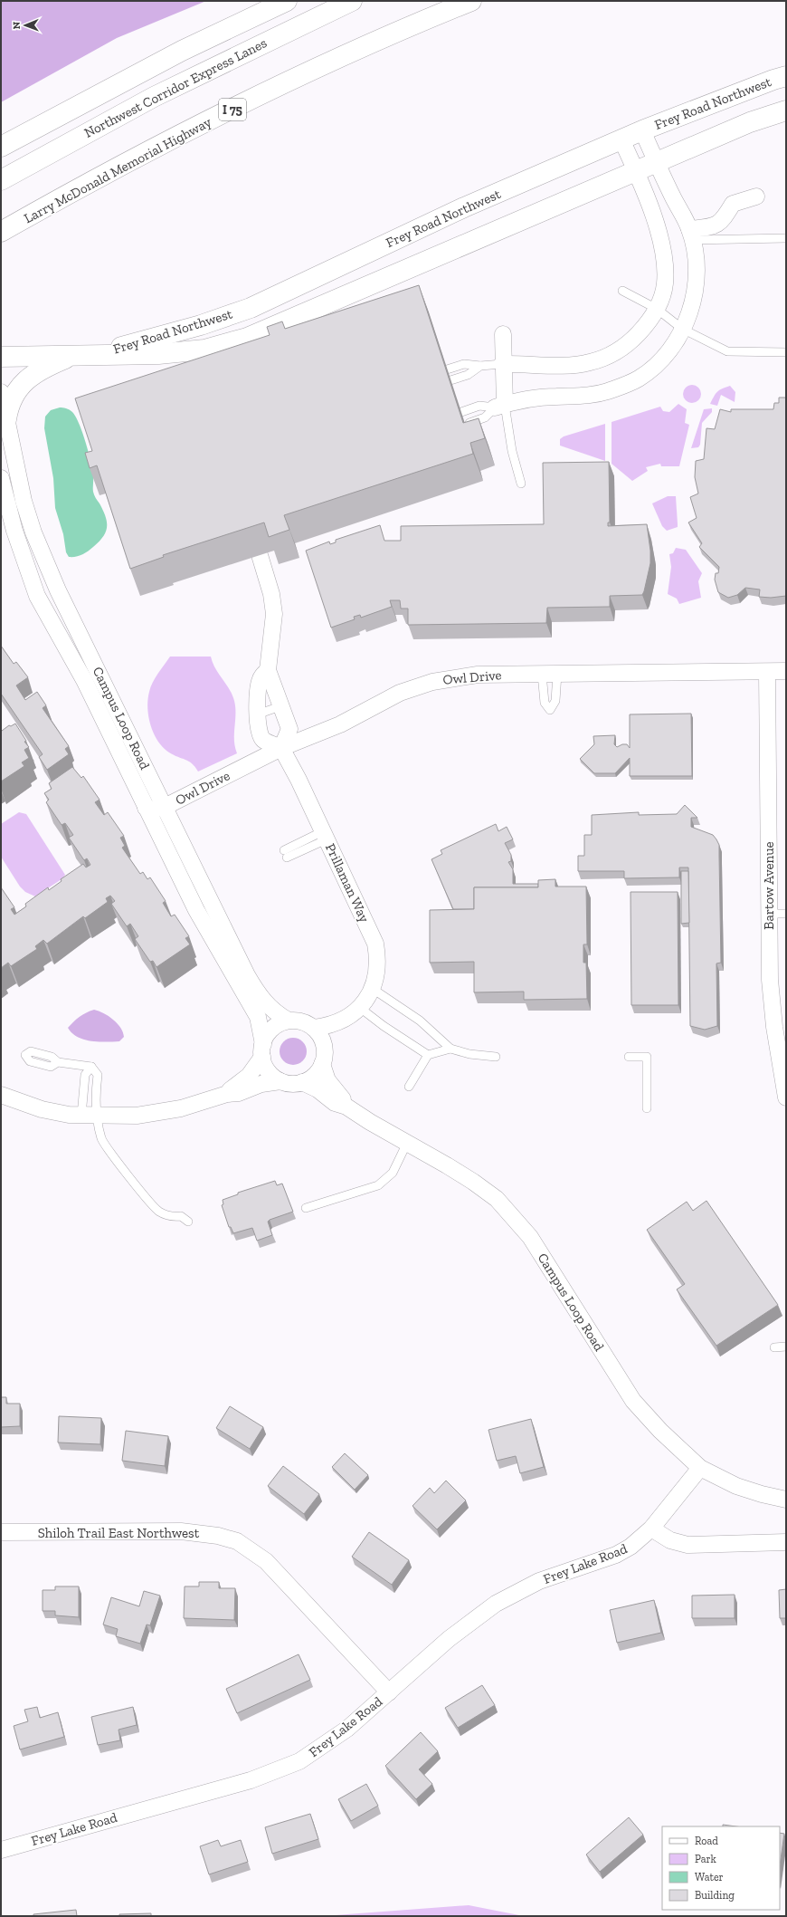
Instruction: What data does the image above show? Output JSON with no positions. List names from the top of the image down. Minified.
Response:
{"streets":{"main road":["Northwest Corridor Express Lanes","Frey Road Northwest","I 75","Larry McDonald Memorial Highway"],"street":["Owl Drive","Campus Loop Road","Prillaman Way","Bartow Avenue","Shiloh Trail East Northwest","Frey Lake Road"]},"crossings":[["Owl Drive","Campus Loop Road"],["Owl Drive","Prillaman Way"],["Owl Drive","Bartow Avenue"],["Campus Loop Road","Prillaman Way"],["Campus Loop Road","Frey Lake Road"],["Shiloh Trail East Northwest","Frey Lake Road"]],"legend":["Road","Park","Water","Building"],"north":"left"}
